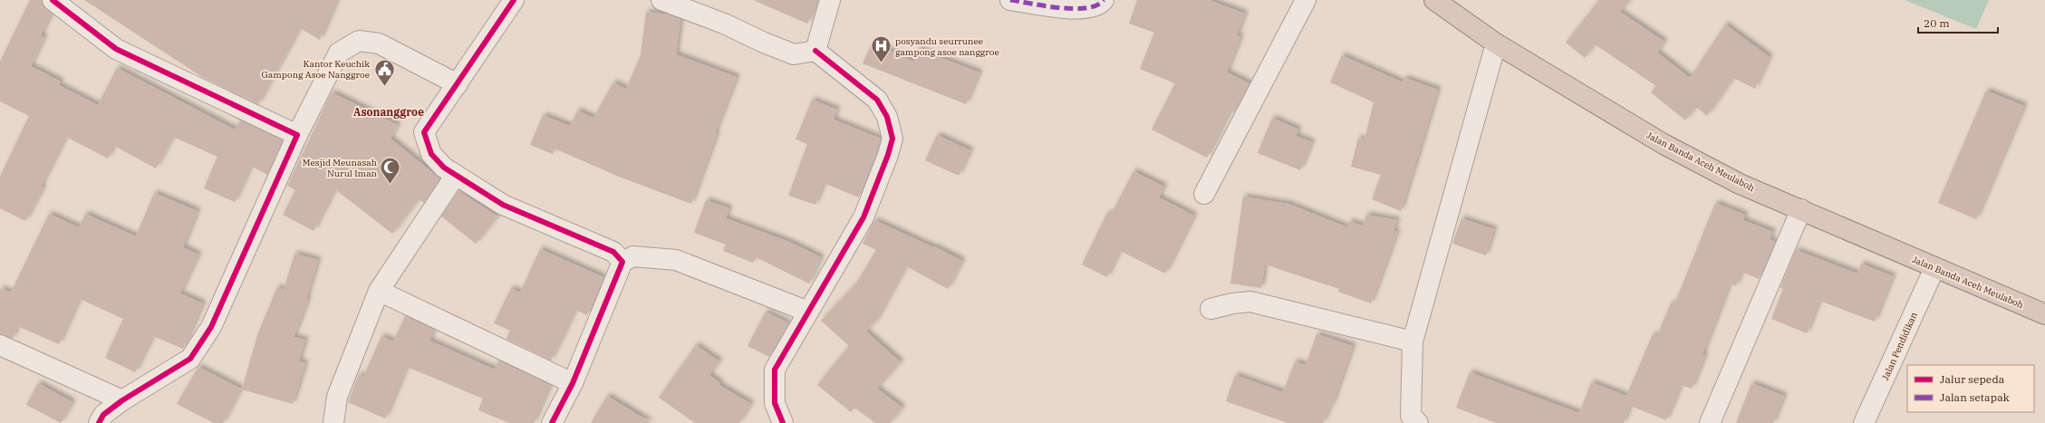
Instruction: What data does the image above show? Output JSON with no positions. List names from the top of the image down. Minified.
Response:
{"streets":{"highway":["Jalan Banda Aceh Meulaboh"],"street":["Jalan Pendidikan"]},"crossings":[["Jalan Banda Aceh Meulaboh","Jalan Pendidikan"]],"districts":["Asonanggroe"],"places":{"hospital":["posyandu seurrunee gampong asoe nanggroe"],"public building":["Kantor Keuchik Gampong Asoe Nanggroe"],"mosque":["Mesjid Meunasah Nurul Iman"]},"legend":["Jalur sepeda","Jalan setapak"],"scale_bar":"20 m"}
